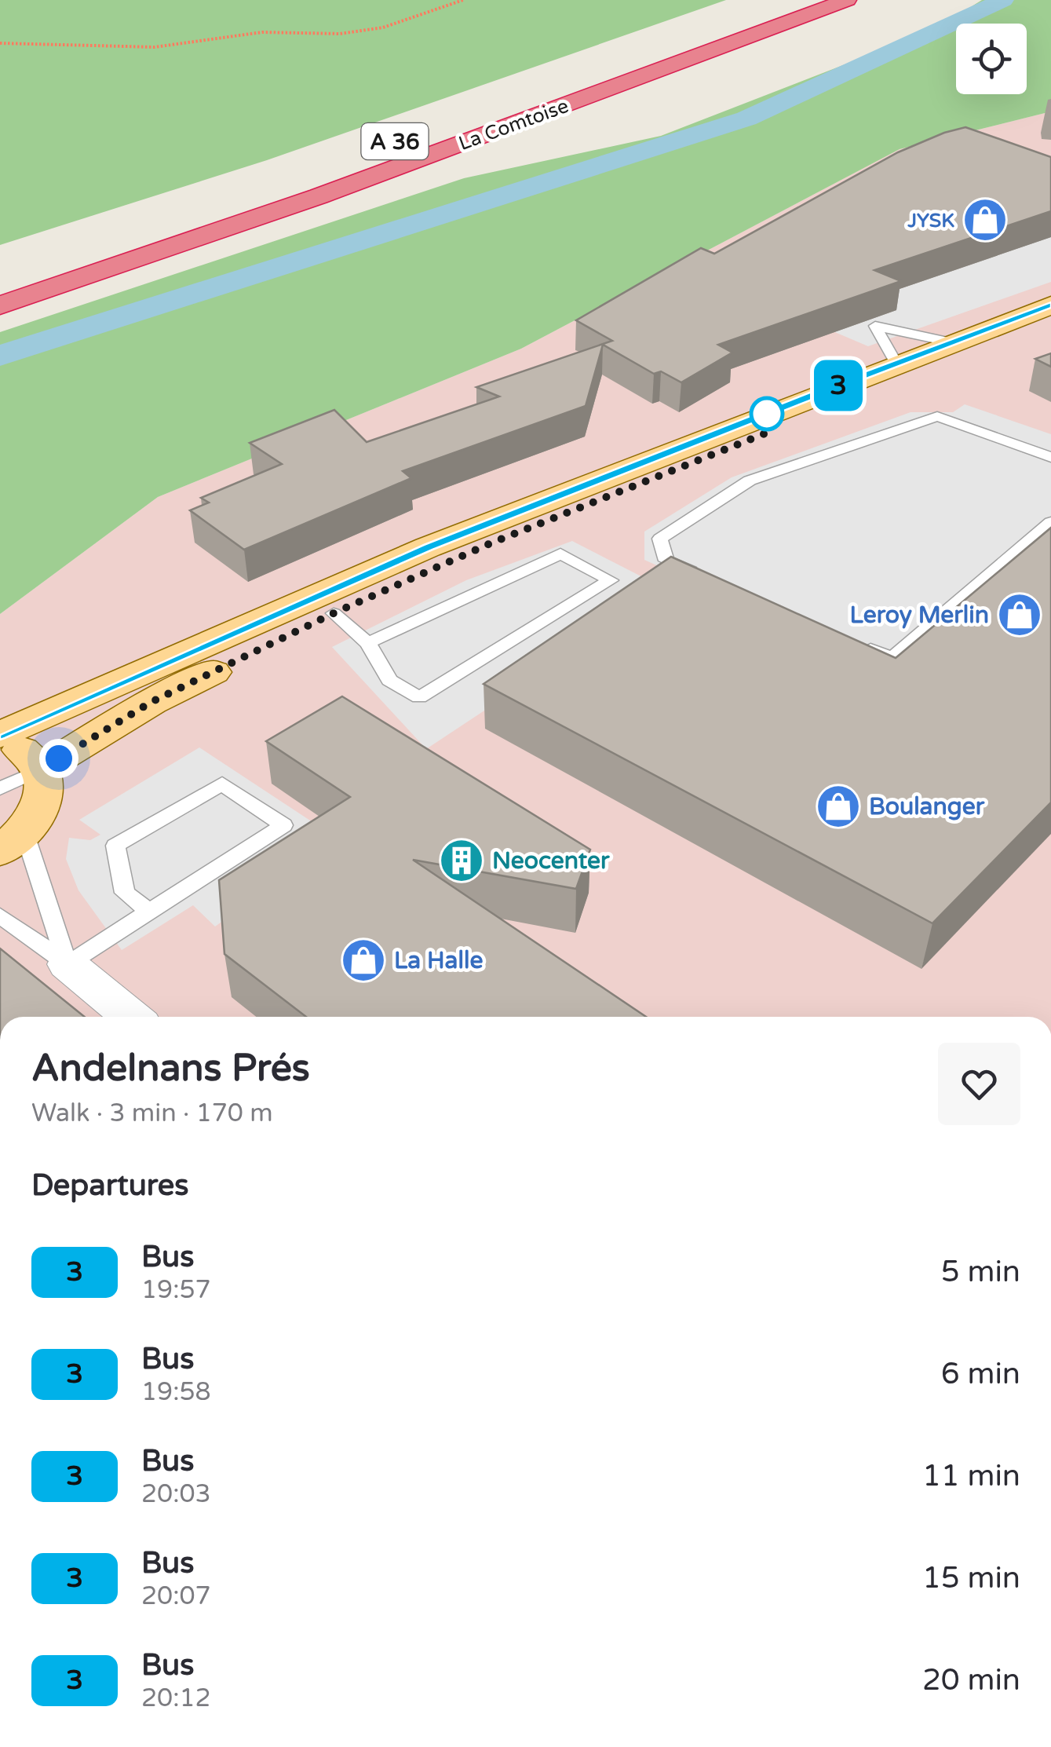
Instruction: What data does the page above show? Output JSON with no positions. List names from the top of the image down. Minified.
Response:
{"streets":{"highway":["La Comtoise","A 36"]},"places":{"shop":["JYSK","Leroy Merlin","Boulanger","La Halle"],"building":["Neocenter"]},"lines":["bus line 3"],"page":{"on_map":"3","heading":[["Andelnans Prés","Walk · 3 min · 170 m"],"Departures"],"list":[{"mark":"3","name":"Bus","note":"19:57","value":"5 min"},{"mark":"3","name":"Bus","note":"19:58","value":"6 min"},{"mark":"3","name":"Bus","note":"20:03","value":"11 min"},{"mark":"3","name":"Bus","note":"20:07","value":"15 min"},{"mark":"3","name":"Bus","note":"20:12","value":"20 min"}]}}
